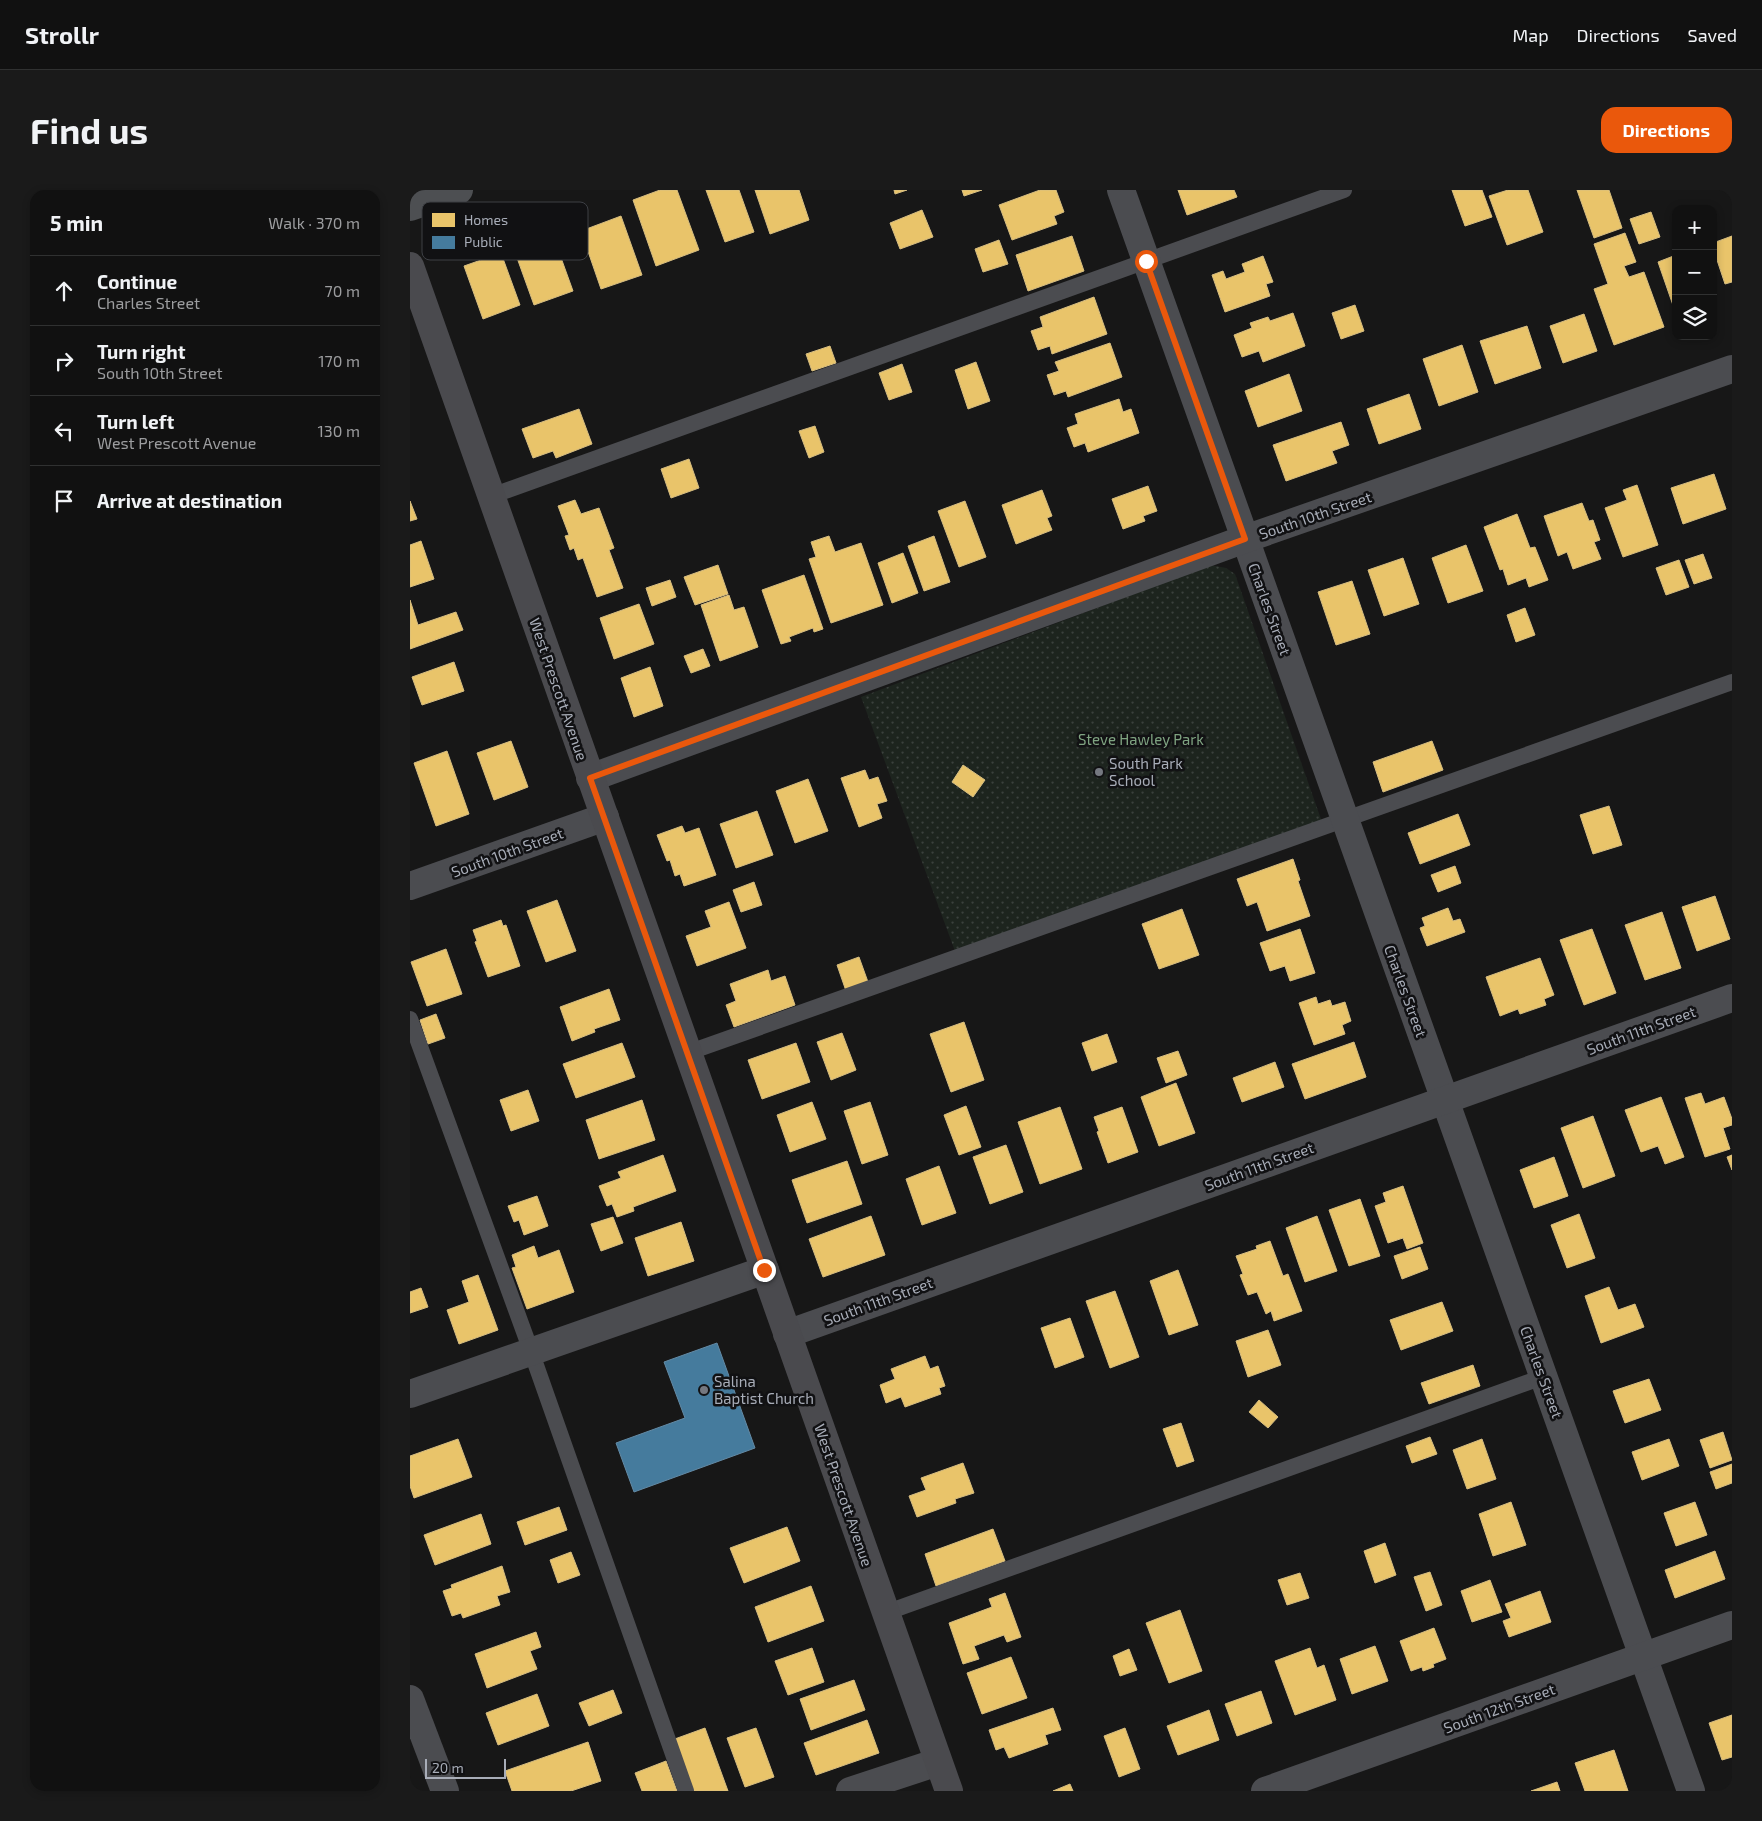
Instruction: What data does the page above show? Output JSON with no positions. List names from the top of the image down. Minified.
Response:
{"streets":{"street":["South 10th Street","Charles Street","West Prescott Avenue","South 11th Street","South 12th Street"]},"crossings":[["South 10th Street","Charles Street"],["South 10th Street","West Prescott Avenue"],["Charles Street","South 11th Street"],["Charles Street","South 12th Street"],["West Prescott Avenue","South 11th Street"]],"parks":["Steve Hawley Park"],"places":["South Park School","Salina Baptist Church"],"legend":["Homes","Public"],"scale_bar":"20 m","page":{"header":"Strollr","nav":["Map","Directions","Saved"],"buttons":"Directions","title":"Find us","heading":["5 min","Walk · 370 m"],"map_buttons":["+","−"],"list":[["Continue","Charles Street","70 m"],["Turn right","South 10th Street","170 m"],["Turn left","West Prescott Avenue","130 m"],"Arrive at destination"],"scale":"20 m"}}
